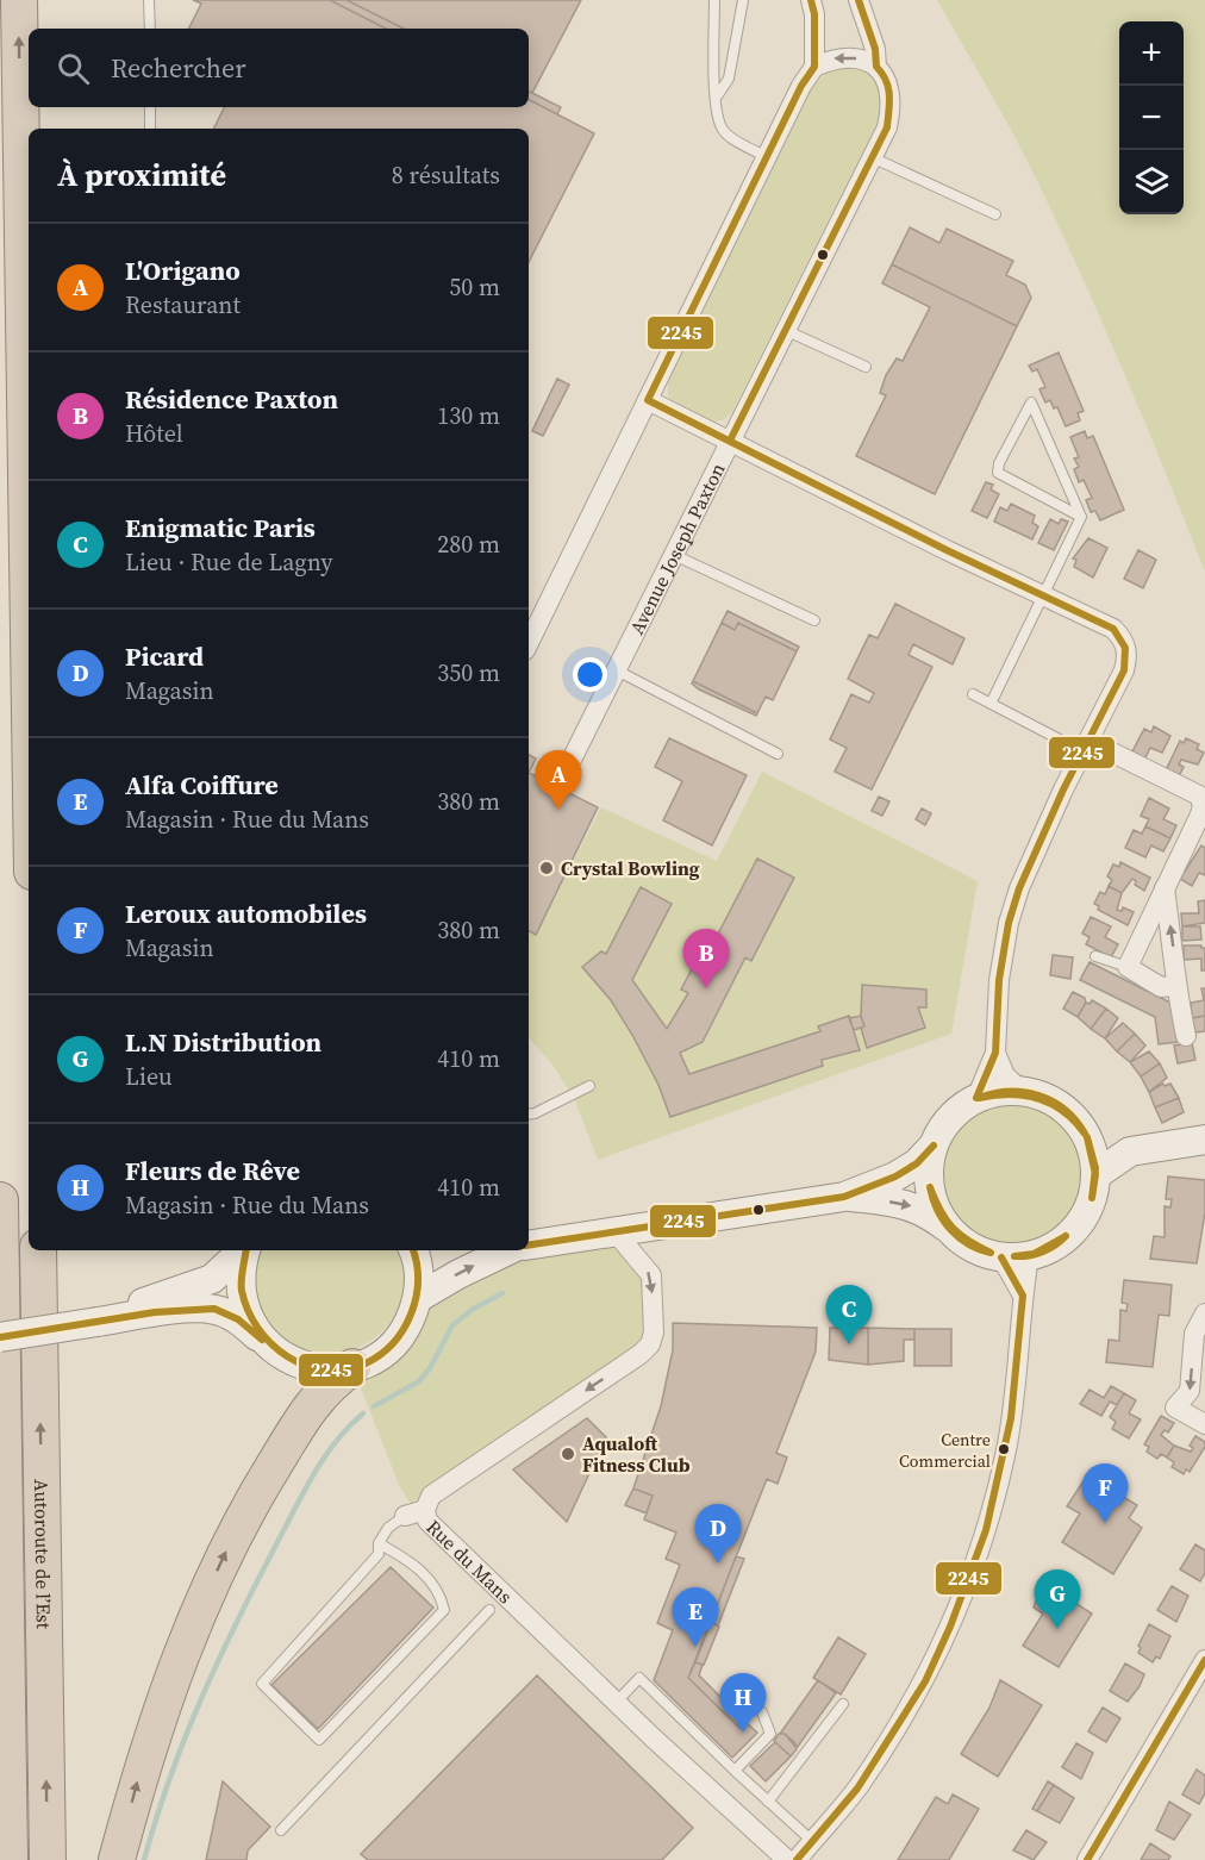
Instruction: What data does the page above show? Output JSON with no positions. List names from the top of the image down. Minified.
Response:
{"streets":{"highway":["Autoroute de l’Est"],"street":["Avenue Joseph Paxton","Rue du Mans"]},"one_way":["Rue du Mans"],"places":["Crystal Bowling","Centre Commercial","Aqualoft Fitness Club"],"lines":["transit line 2245"],"page":{"map_buttons":["+","−"],"search":"Rechercher","heading":["À proximité","8 résultats"],"list":[{"mark":"A","name":"L'Origano","note":"Restaurant","value":"50 m"},{"mark":"B","name":"Résidence Paxton","note":"Hôtel","value":"130 m"},{"mark":"C","name":"Enigmatic Paris","note":"Lieu · Rue de Lagny","value":"280 m"},{"mark":"D","name":"Picard","note":"Magasin","value":"350 m"},{"mark":"E","name":"Alfa Coiffure","note":"Magasin · Rue du Mans","value":"380 m"},{"mark":"F","name":"Leroux automobiles","note":"Magasin","value":"380 m"},{"mark":"G","name":"L.N Distribution","note":"Lieu","value":"410 m"},{"mark":"H","name":"Fleurs de Rêve","note":"Magasin · Rue du Mans","value":"410 m"}],"pins":["A","B","C","F","D","G","E","H"]}}
